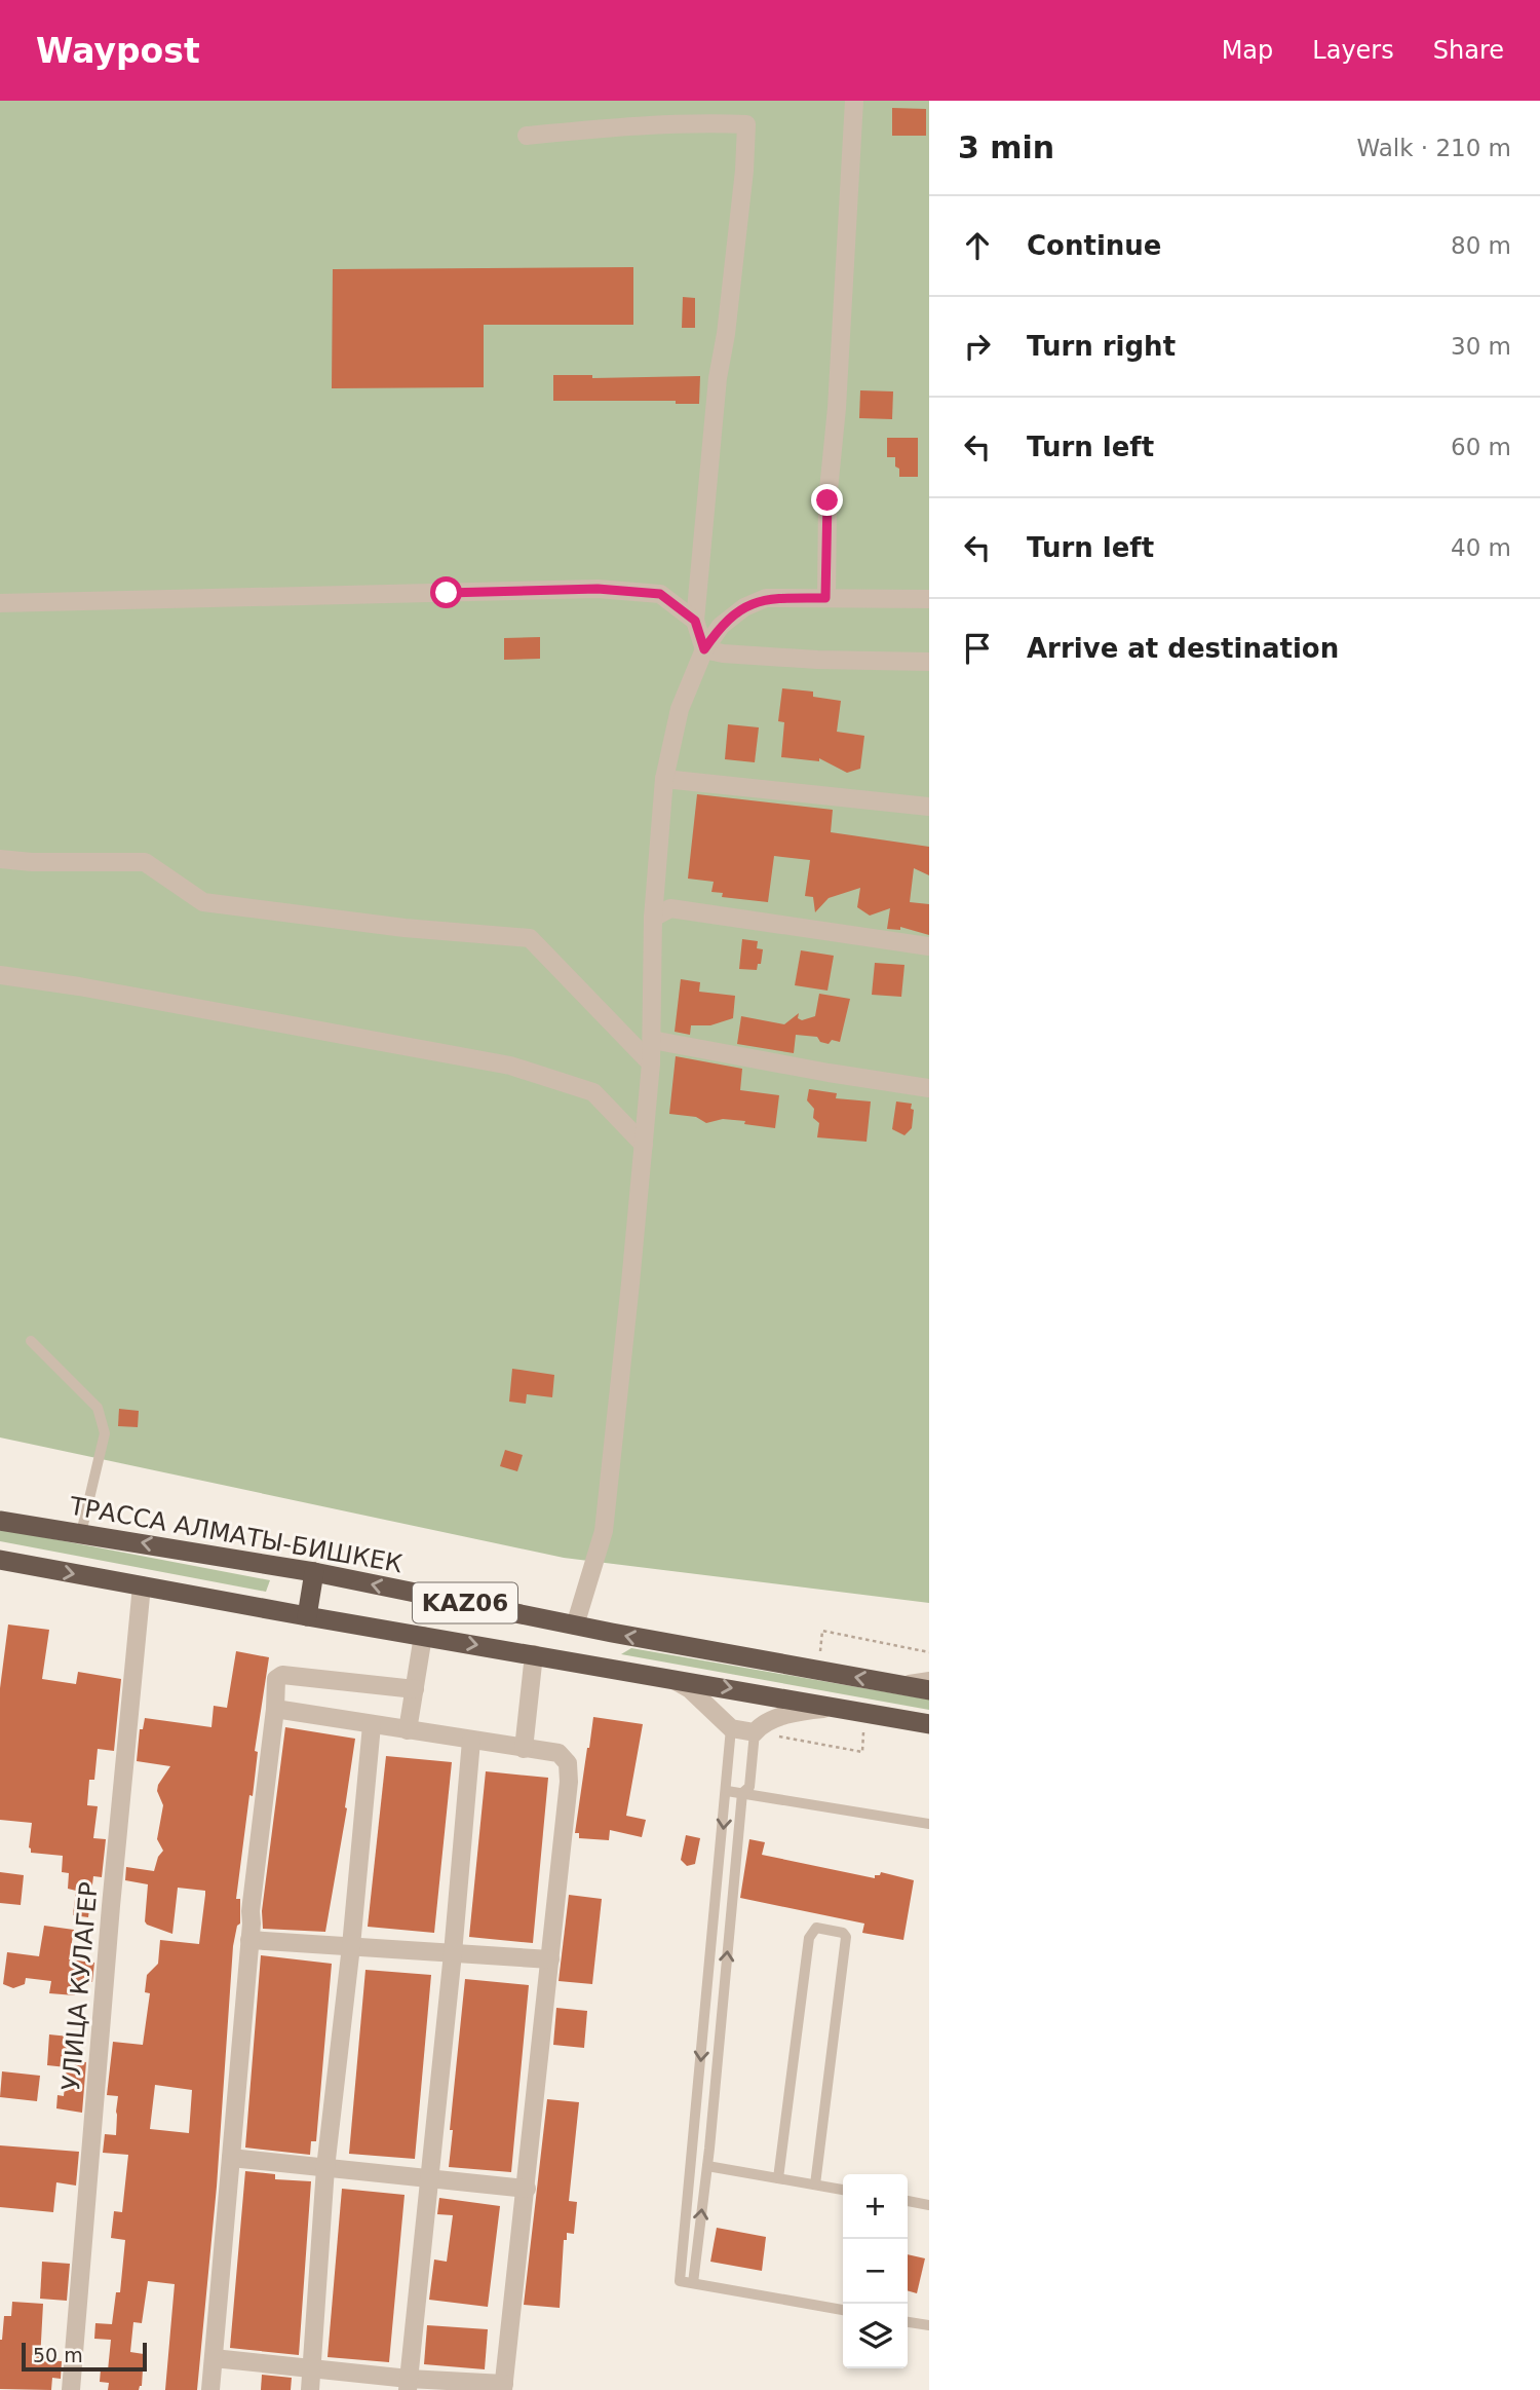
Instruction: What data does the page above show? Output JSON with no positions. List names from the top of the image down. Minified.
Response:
{"streets":{"highway":["ТРАССА АЛМАТЫ-БИШКЕК","KАZ06"],"street":["УЛИЦА КУЛАГЕР"]},"crossings":[["KАZ06","УЛИЦА КУЛАГЕР"]],"scale_bar":"50 m","page":{"header":"Waypost","nav":["Map","Layers","Share"],"heading":["3 min","Walk · 210 m"],"list":[["Continue","80 m"],["Turn right","30 m"],["Turn left","60 m"],["Turn left","40 m"],"Arrive at destination"],"map_buttons":["+","−"],"scale":"50 m"}}
